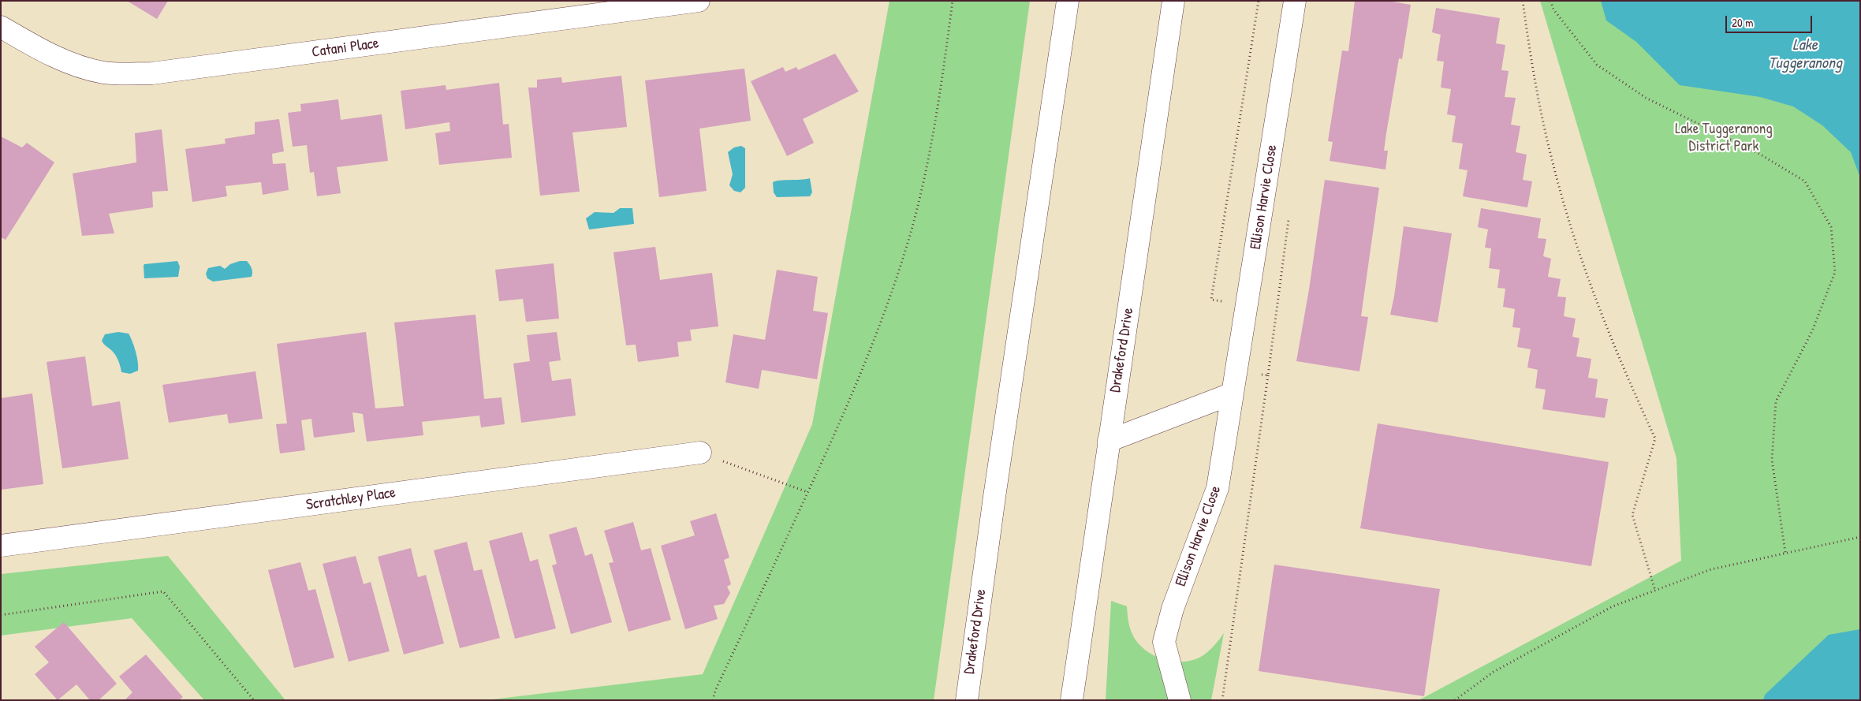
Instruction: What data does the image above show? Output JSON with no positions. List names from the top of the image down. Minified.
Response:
{"streets":{"main road":["Catani Place","Ellison Harvie Close","Drakeford Drive","Scratchley Place"]},"water":["Lake Tuggeranong"],"parks":["Lake Tuggeranong District Park"],"scale_bar":"20 m"}
